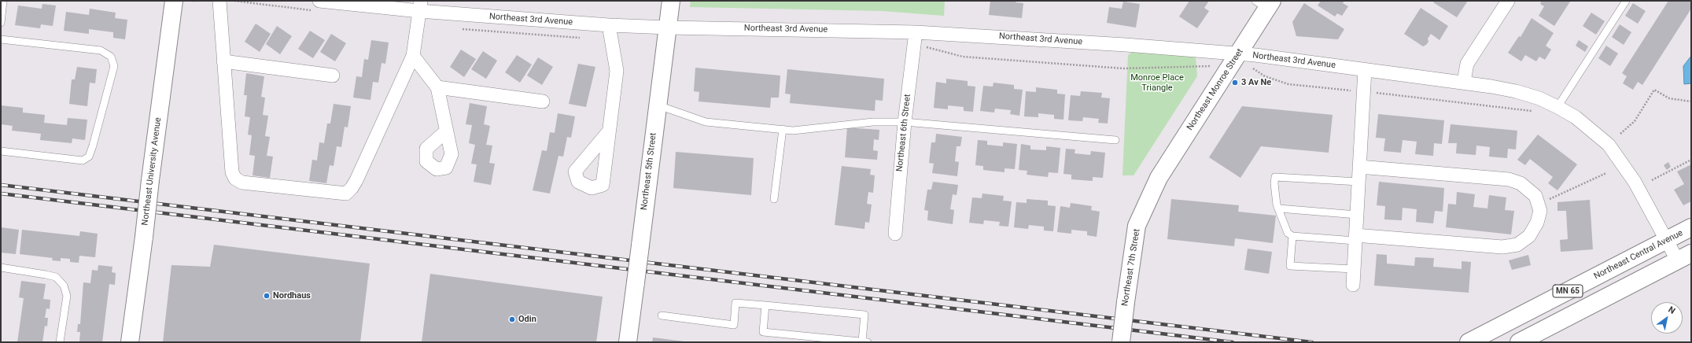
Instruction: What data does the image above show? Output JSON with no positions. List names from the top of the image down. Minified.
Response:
{"streets":{"main road":["Northeast Monroe Street","Northeast University Avenue","Northeast 5th Street","Northeast Central Avenue","Northeast 7th Street","MN 65"],"street":["Northeast 3rd Avenue","Northeast 6th Street"]},"crossings":[["Northeast 3rd Avenue","Northeast Monroe Street"],["Northeast 3rd Avenue","Northeast 6th Street"],["Northeast 3rd Avenue","Northeast 5th Street"],["Northeast 3rd Avenue","Northeast Central Avenue"],["Northeast 3rd Avenue","MN 65"],["Northeast Monroe Street","Northeast 7th Street"]],"parks":["Monroe Place Triangle"],"places":["3 Av Ne","Nordhaus","Odin"],"north":"top right"}
